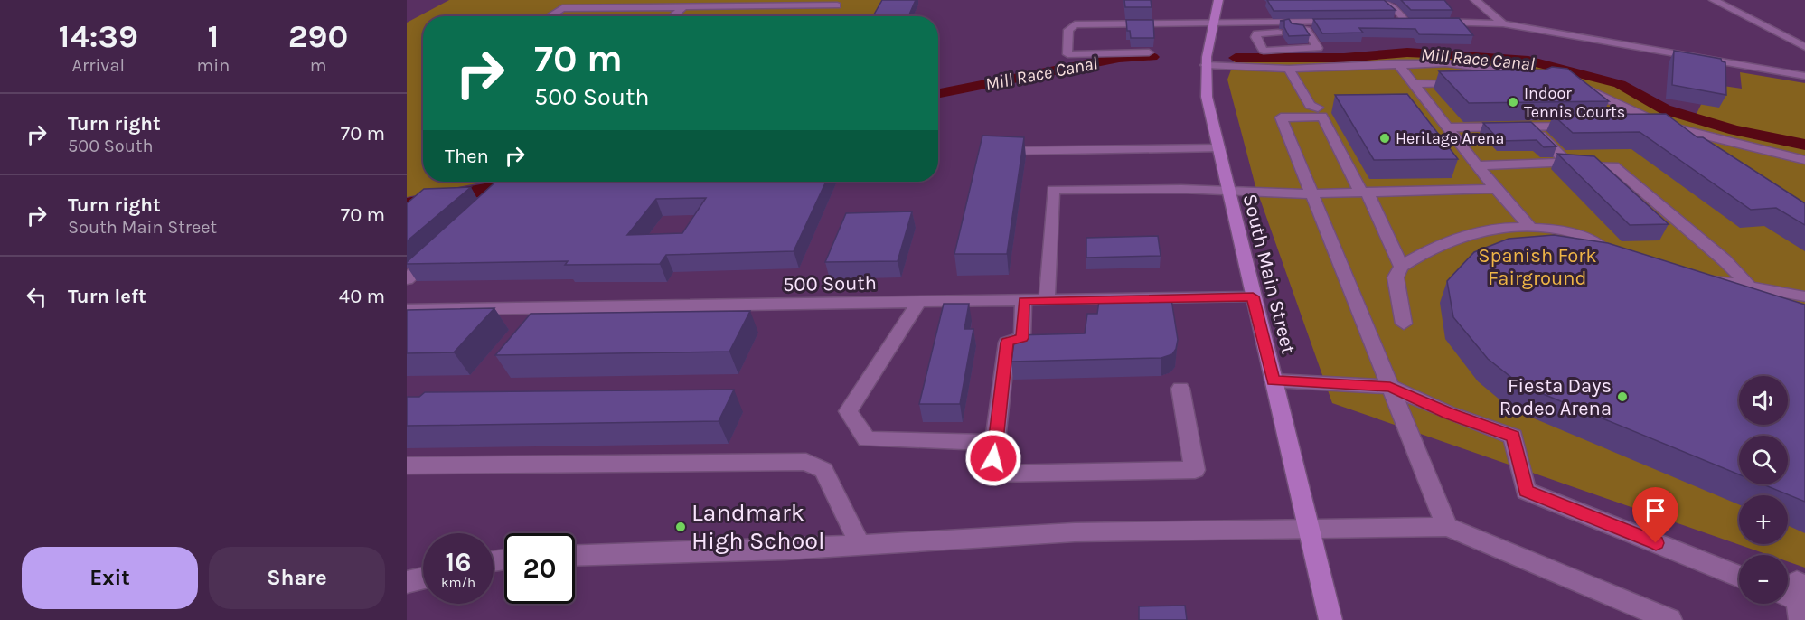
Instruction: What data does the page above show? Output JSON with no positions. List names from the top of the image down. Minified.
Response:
{"streets":{"main road":["South Main Street"],"street":["500 South"]},"crossings":[["South Main Street","500 South"]],"water":["Mill Race Canal"],"parks":["Spanish Fork Fairground"],"places":["Indoor Tennis Courts","Heritage Arena","Fiesta Days Rodeo Arena","Landmark High School"],"page":{"eta":["14:39","Arrival","1","min","290","m"],"turn":["70 m","500 South"],"list":[{"name":"Turn right","note":"500 South","value":"70 m"},{"name":"Turn right","note":"South Main Street","value":"70 m"},{"name":"Turn left","value":"40 m"}],"then":"Then","map_buttons":["+","−"],"speed":"16 km/h","limit":"20","buttons":["Exit","Share"]}}
